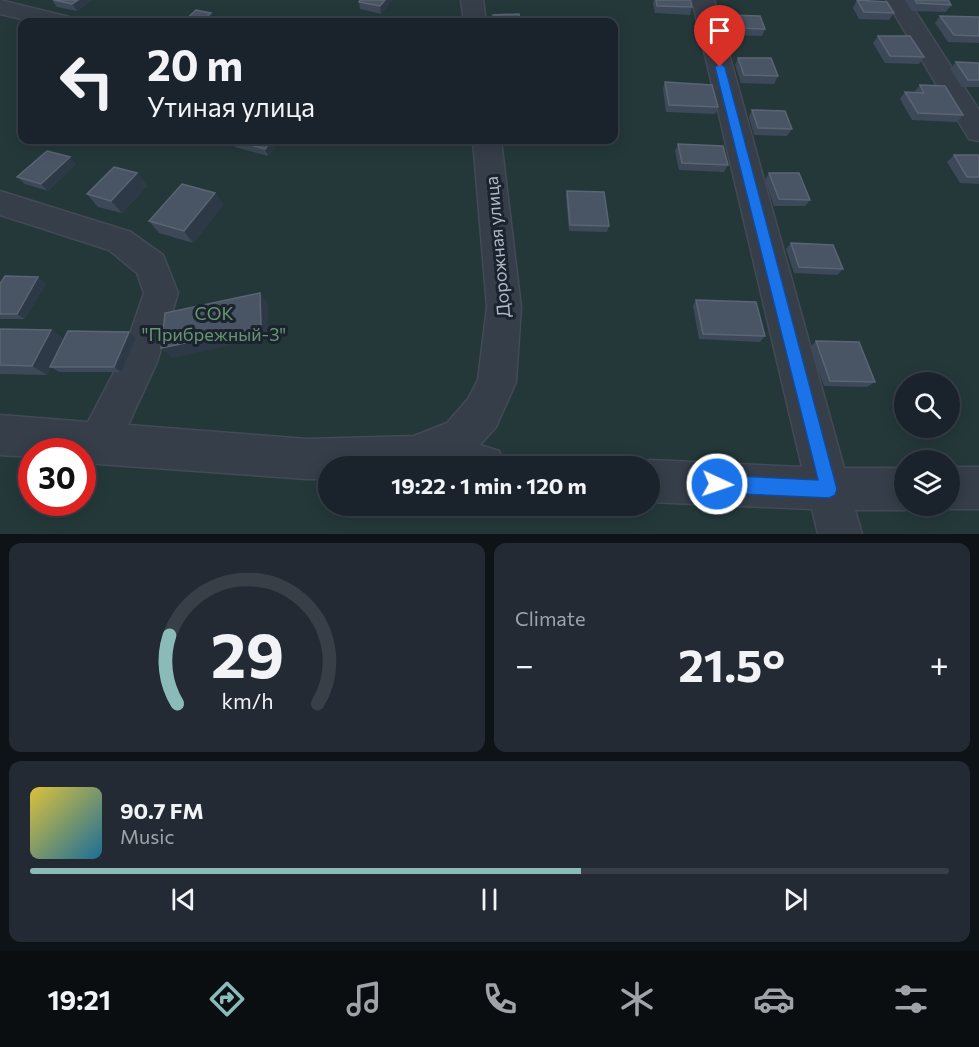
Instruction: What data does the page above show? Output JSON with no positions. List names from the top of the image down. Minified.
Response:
{"streets":{"street":["Дорожная улица"]},"parks":["СОК \"Прибрежный-3\""],"page":{"turn":["20 m","Утиная улица"],"limit":"30","trip":"19:22 · 1 min · 120 m","tile":"Climate","heat":["−","21.5°","+"],"song":["90.7 FM","Music"],"tabs":"19:21","gauge":["29","km/h"]}}
